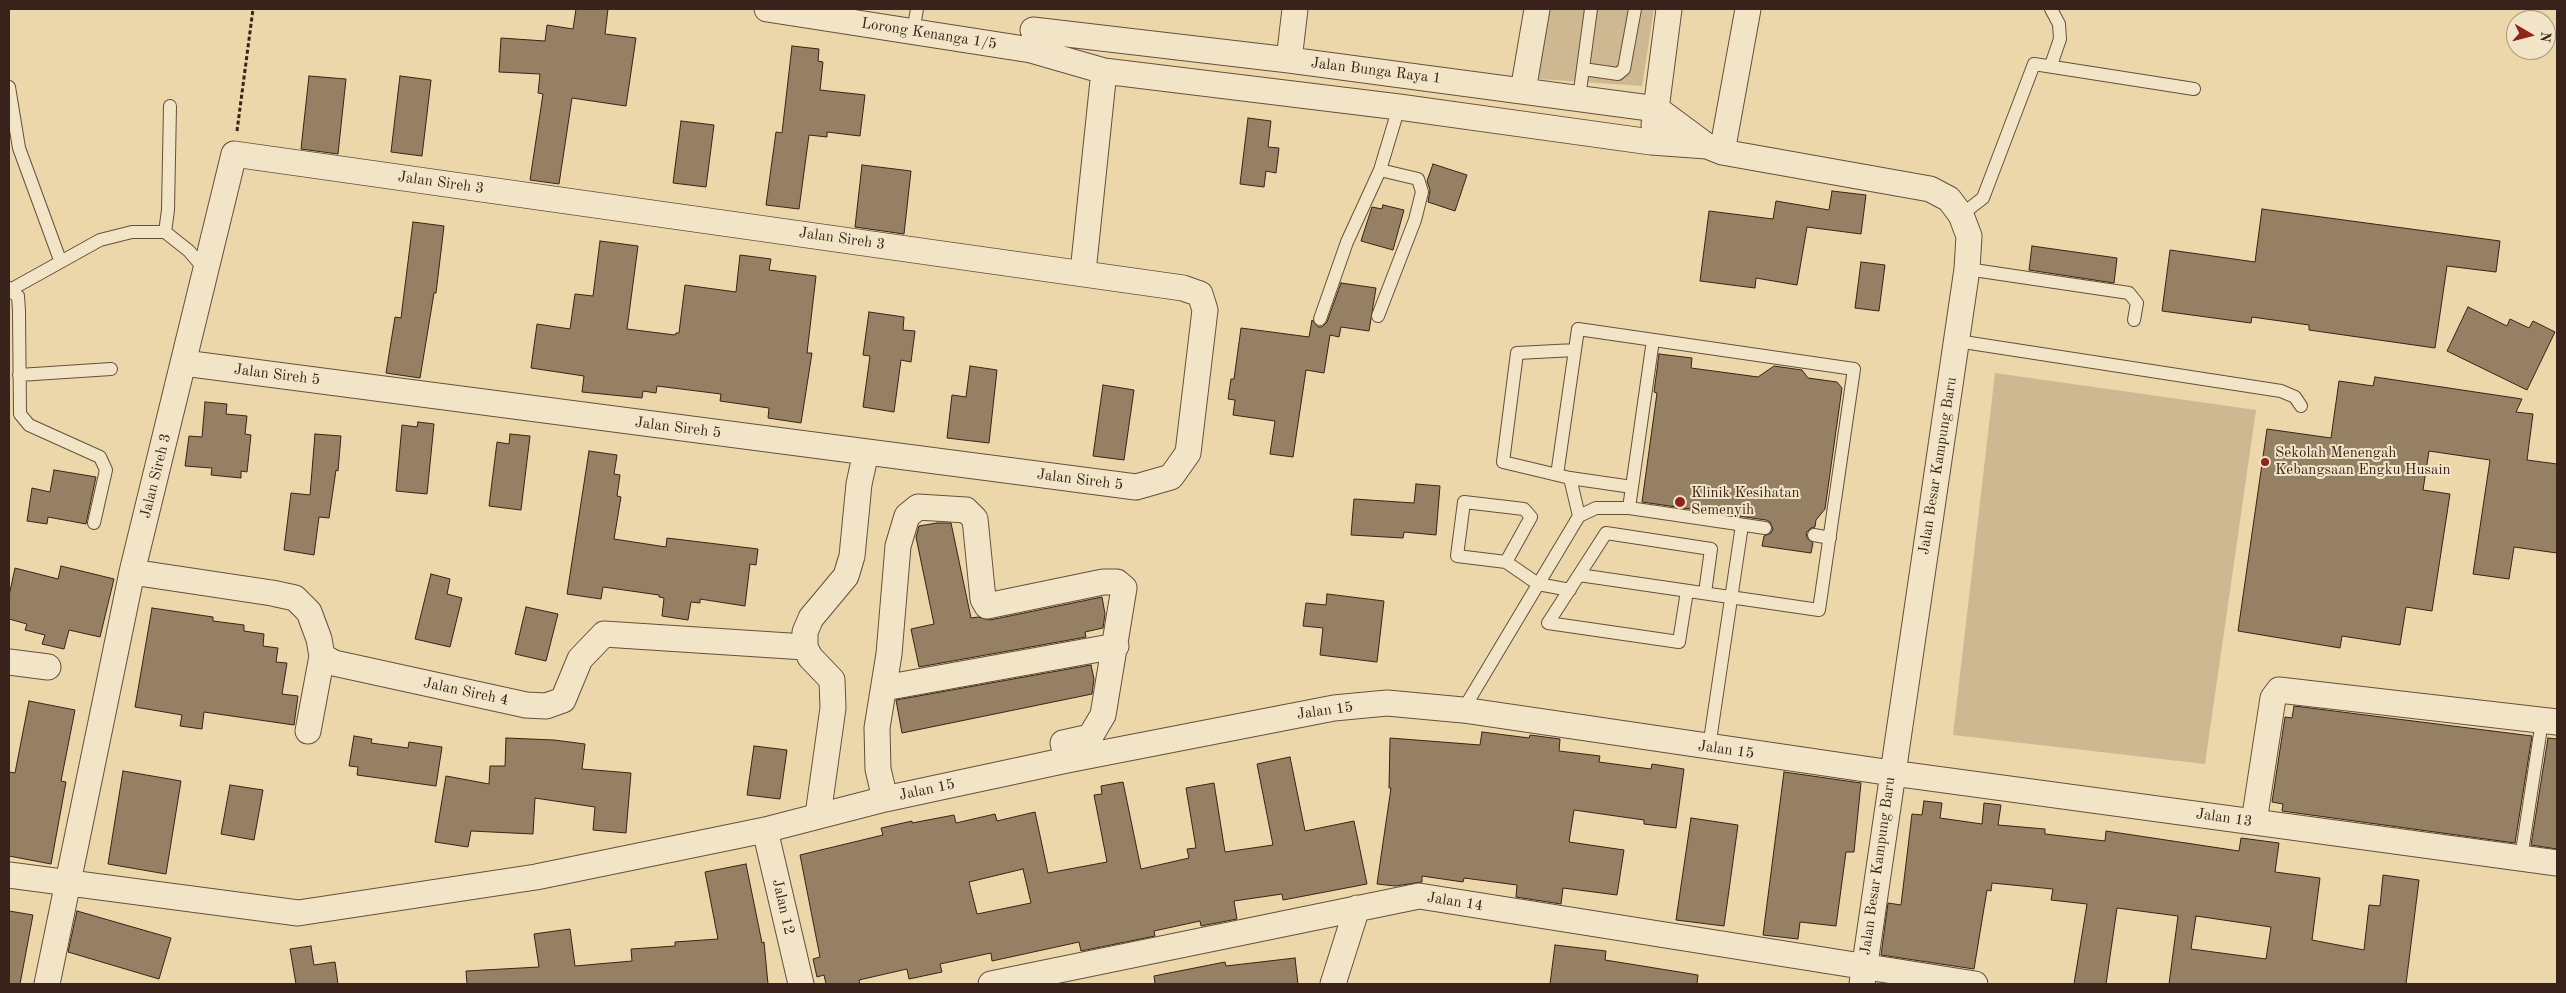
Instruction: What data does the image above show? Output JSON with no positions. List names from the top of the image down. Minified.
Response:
{"streets":{"street":["Lorong Kenanga 1/5","Jalan Bunga Raya 1","Jalan Sireh 3","Jalan Sireh 5","Jalan Besar Kampung Baru","Jalan Sireh 4","Jalan 15","Jalan 13","Jalan 14","Jalan 12"]},"crossings":[["Lorong Kenanga 1/5","Jalan Bunga Raya 1"],["Lorong Kenanga 1/5","Jalan Besar Kampung Baru"],["Jalan Bunga Raya 1","Jalan Besar Kampung Baru"],["Jalan Sireh 3","Jalan Sireh 5"],["Jalan Sireh 3","Jalan 15"],["Jalan Besar Kampung Baru","Jalan 15"],["Jalan Besar Kampung Baru","Jalan 13"],["Jalan Besar Kampung Baru","Jalan 14"],["Jalan 15","Jalan 13"],["Jalan 15","Jalan 12"]],"places":["Sekolah Menengah Kebangsaan Engku Husain","Klinik Kesihatan Semenyih"],"north":"right"}
